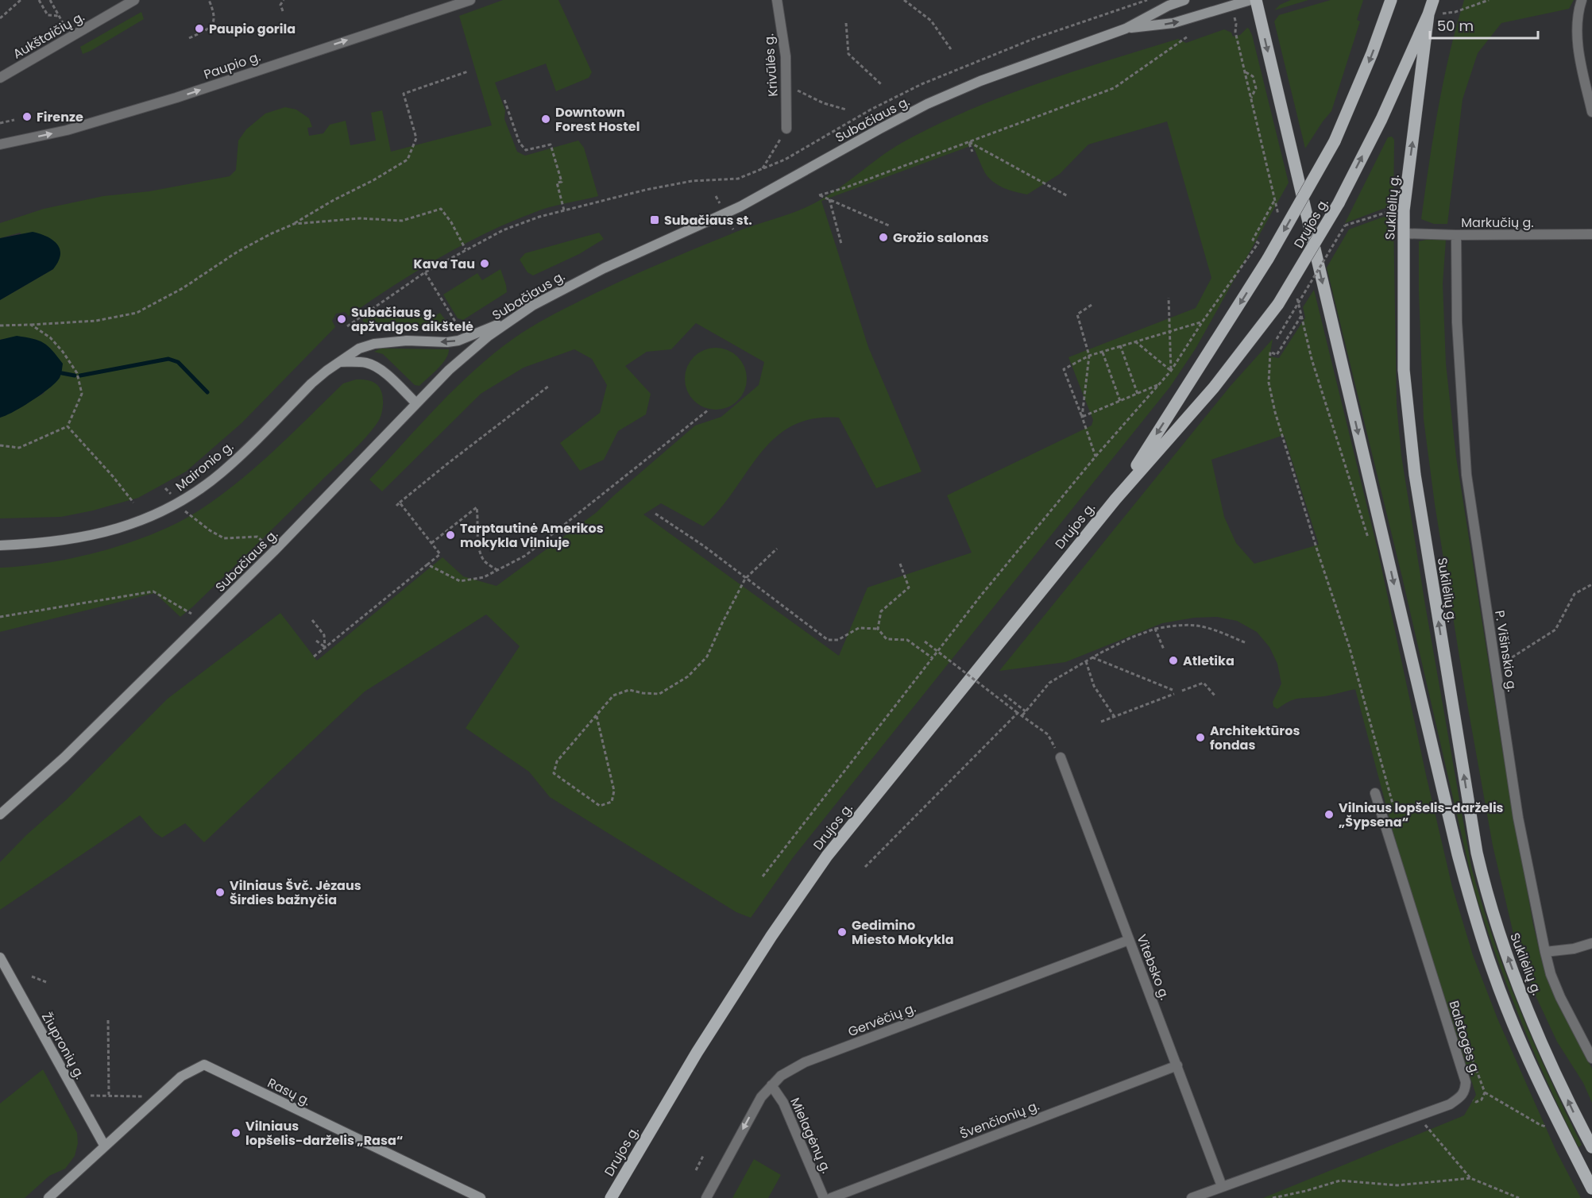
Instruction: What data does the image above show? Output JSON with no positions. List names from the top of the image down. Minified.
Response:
{"streets":{"main road":["Subačiaus g.","Sukilėlių g.","Drujos g.","Maironio g.","Žiupronių g.","Rasų g."],"street":["Aukštaičių g.","Paupio g.","Krivūlės g.","Markučių g.","P. Višinskio g.","Vitebsko g.","Gervėčių g.","Balstogės g.","Švenčionių g.","Mielagėnų g."]},"crossings":[["Subačiaus g.","Maironio g."],["Sukilėlių g.","Markučių g."],["Sukilėlių g.","Drujos g."],["Markučių g.","P. Višinskio g."],["Vitebsko g.","Gervėčių g."],["Vitebsko g.","Balstogės g."],["Vitebsko g.","Švenčionių g."],["Gervėčių g.","Mielagėnų g."],["Žiupronių g.","Rasų g."]],"one_way":["Paupio g."],"places":{"other":["Paupio gorila","Firenze","Downtown Forest Hostel","Grožio salonas","Kava Tau","Subačiaus g. apžvalgos aikštelė","Tarptautinė Amerikos mokykla Vilniuje","Atletika","Architektūros fondas","Vilniaus lopšelis-darželis „Šypsena“","Vilniaus Švč. Jėzaus Širdies bažnyčia","Gedimino Miesto Mokykla","Vilniaus lopšelis-darželis „Rasa“"],"transit":["Subačiaus st."]},"scale_bar":"50 m"}
